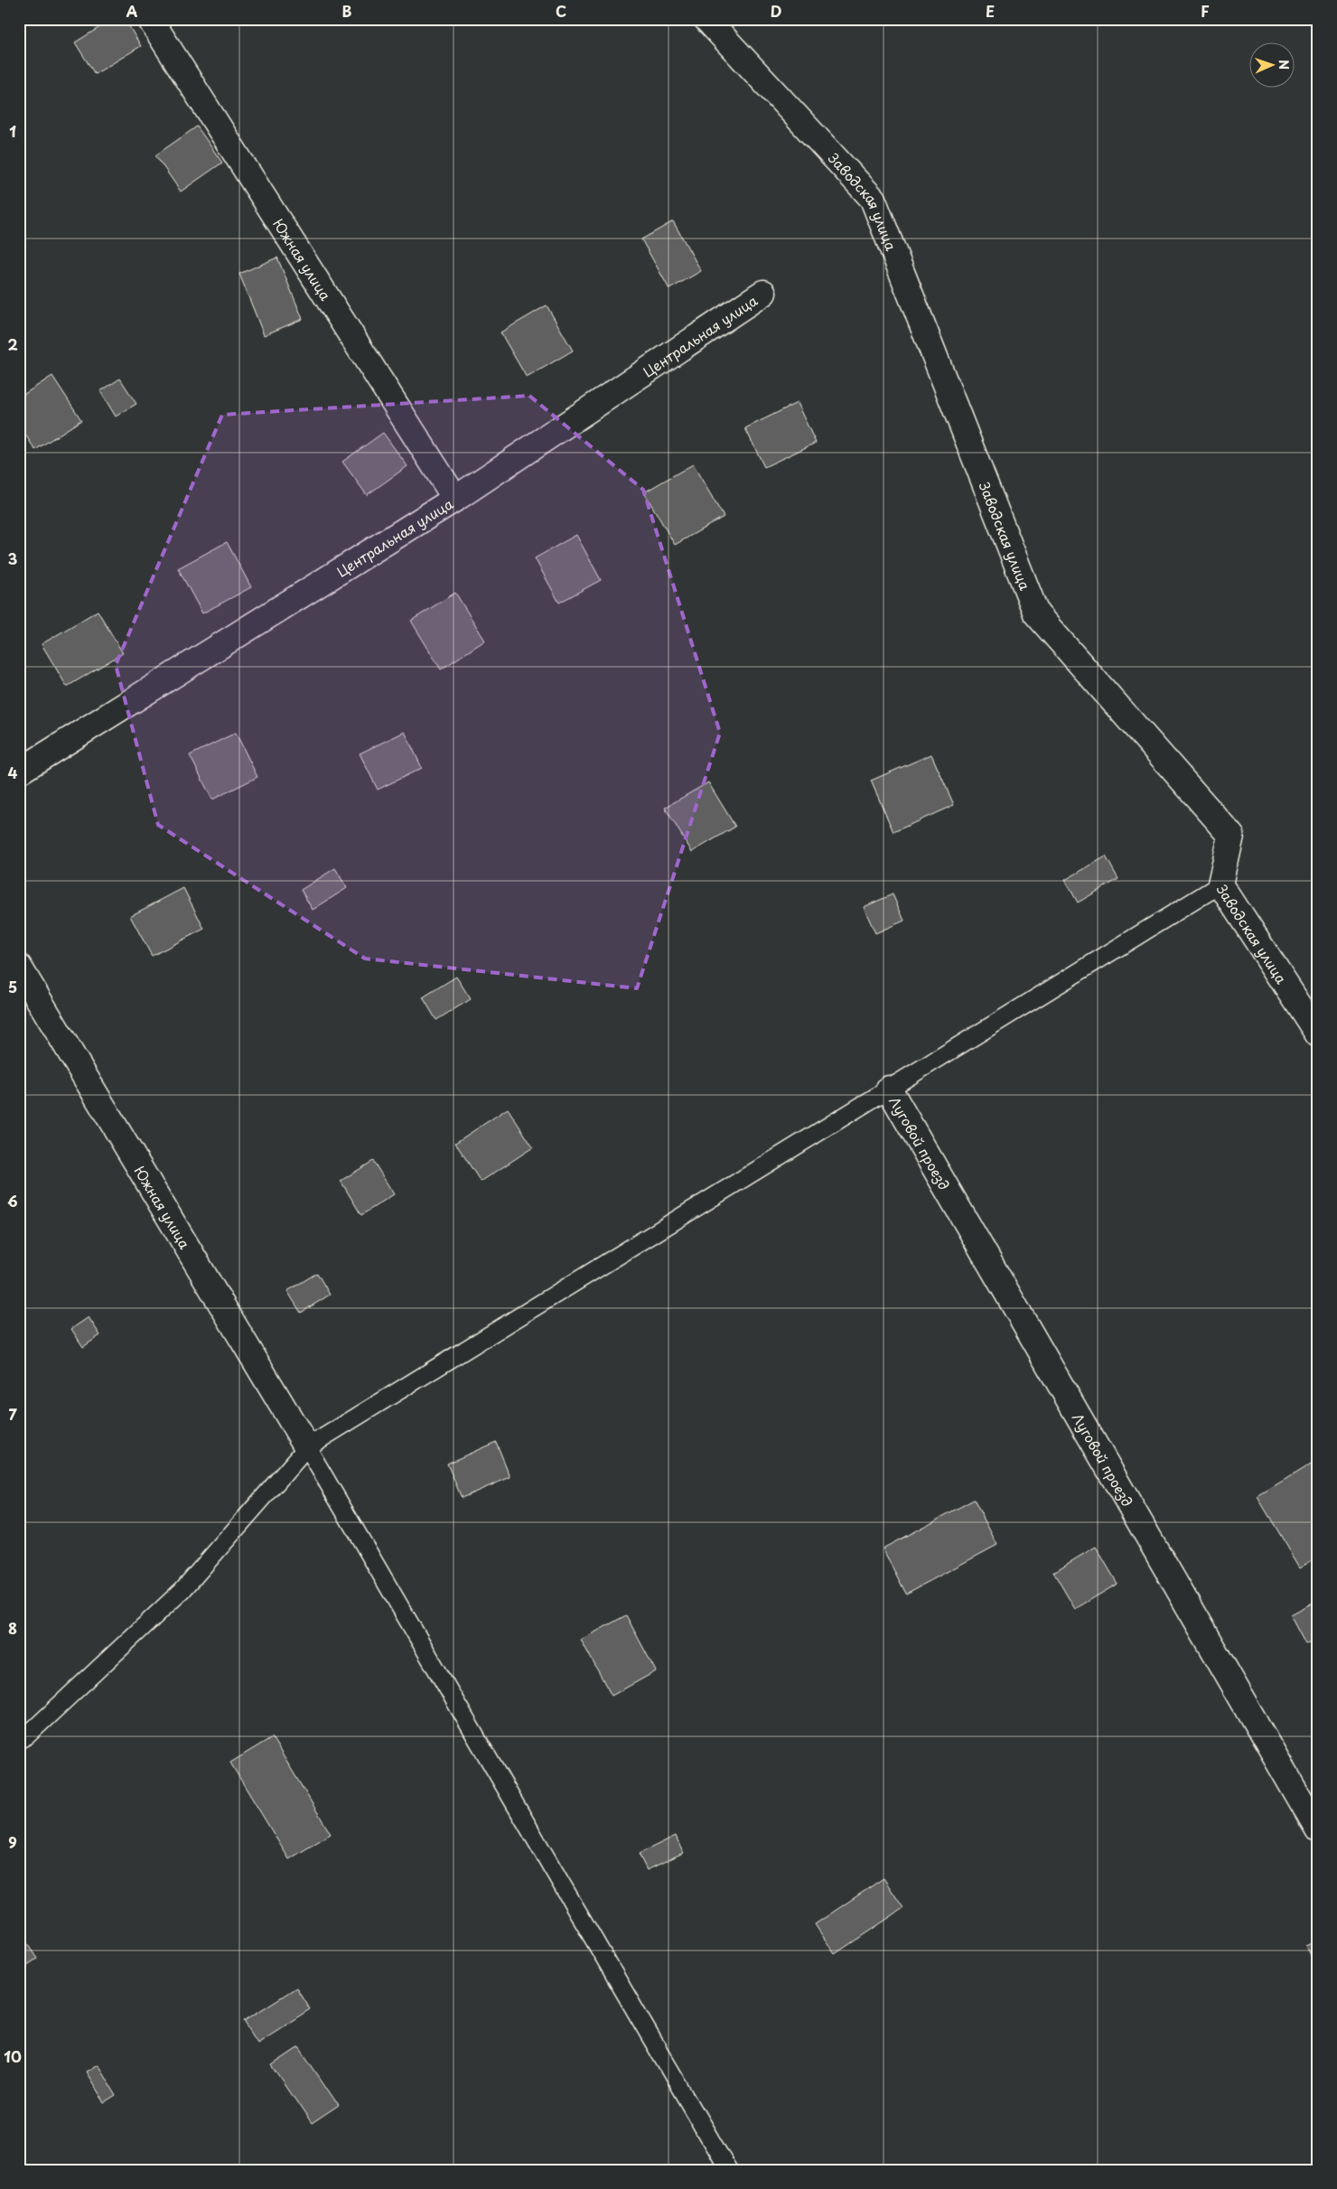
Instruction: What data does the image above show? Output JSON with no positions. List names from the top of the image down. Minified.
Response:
{"streets":{"street":["Заводская улица","Южная улица","Центральная улица","Луговой проезд"]},"crossings":[["Южная улица","Центральная улица"]],"north":"right","grid":{"columns":["A","B","C","D","E","F"],"rows":["1","2","3","4","5","6","7","8","9","10"]}}
